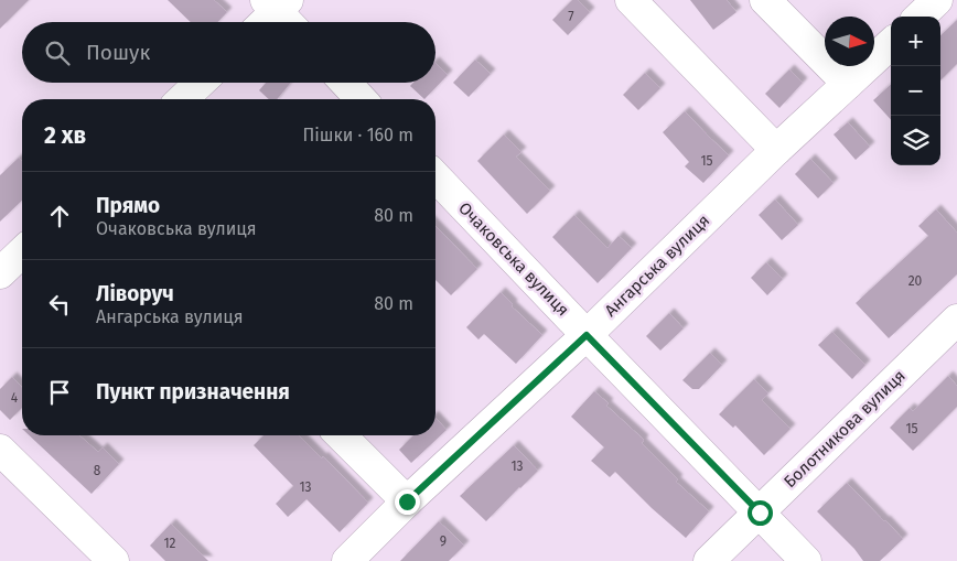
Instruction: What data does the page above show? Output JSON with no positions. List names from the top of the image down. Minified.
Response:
{"streets":{"street":["Очаковська вулиця","Ангарська вулиця","Болотникова вулиця"]},"crossings":[["Очаковська вулиця","Ангарська вулиця"],["Очаковська вулиця","Болотникова вулиця"]],"house_numbers":["7","15","20","4","15","13","8","13","9","12"],"north":"right","page":{"map_buttons":["+","−"],"search":"Пошук","heading":["2 хв","Пішки · 160 m"],"list":[["Прямо","Очаковська вулиця","80 m"],["Ліворуч","Ангарська вулиця","80 m"],"Пункт призначення"]}}
